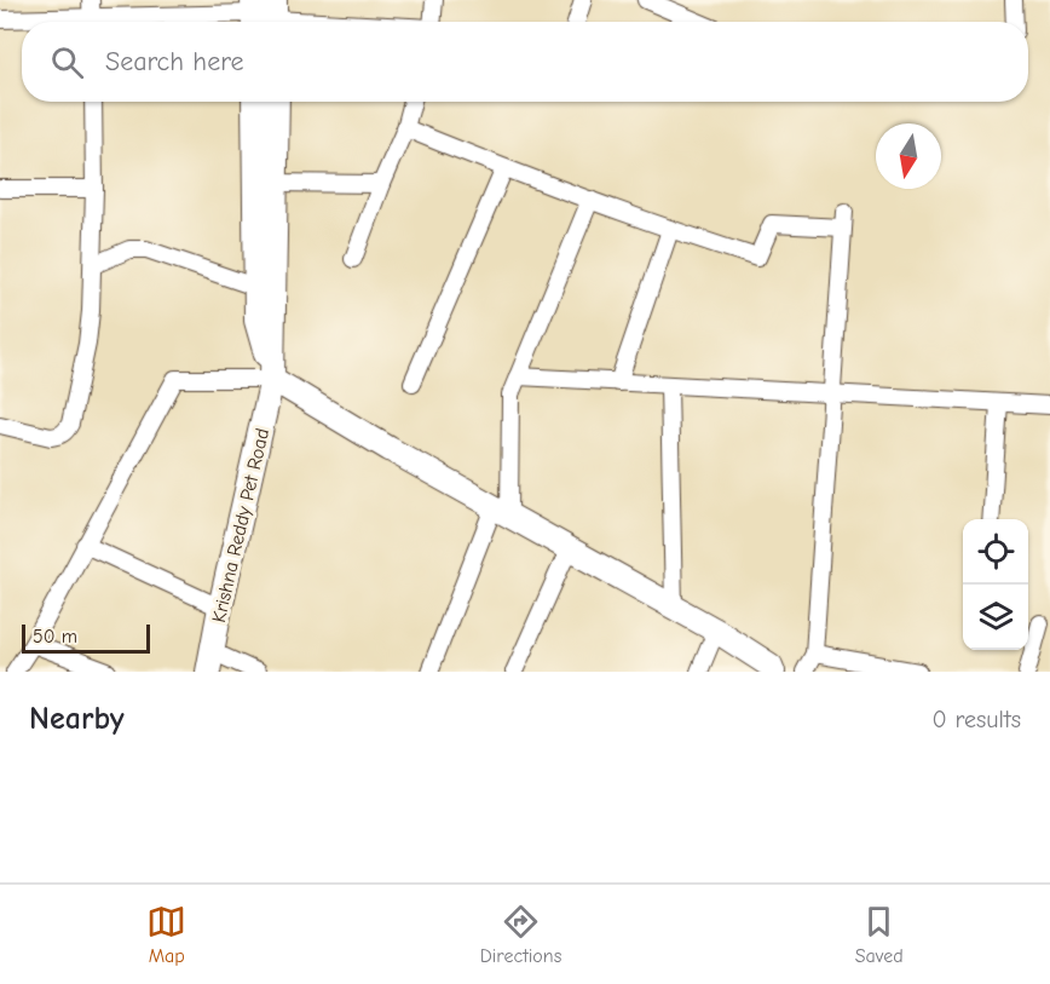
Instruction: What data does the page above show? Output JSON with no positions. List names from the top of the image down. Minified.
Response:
{"streets":{"main road":["Krishna Reddy Pet Road"]},"scale_bar":"50 m","north":"bottom","page":{"search":"Search here","scale":"50 m","heading":["Nearby","0 results"],"nav":["Map","Directions","Saved"]}}
